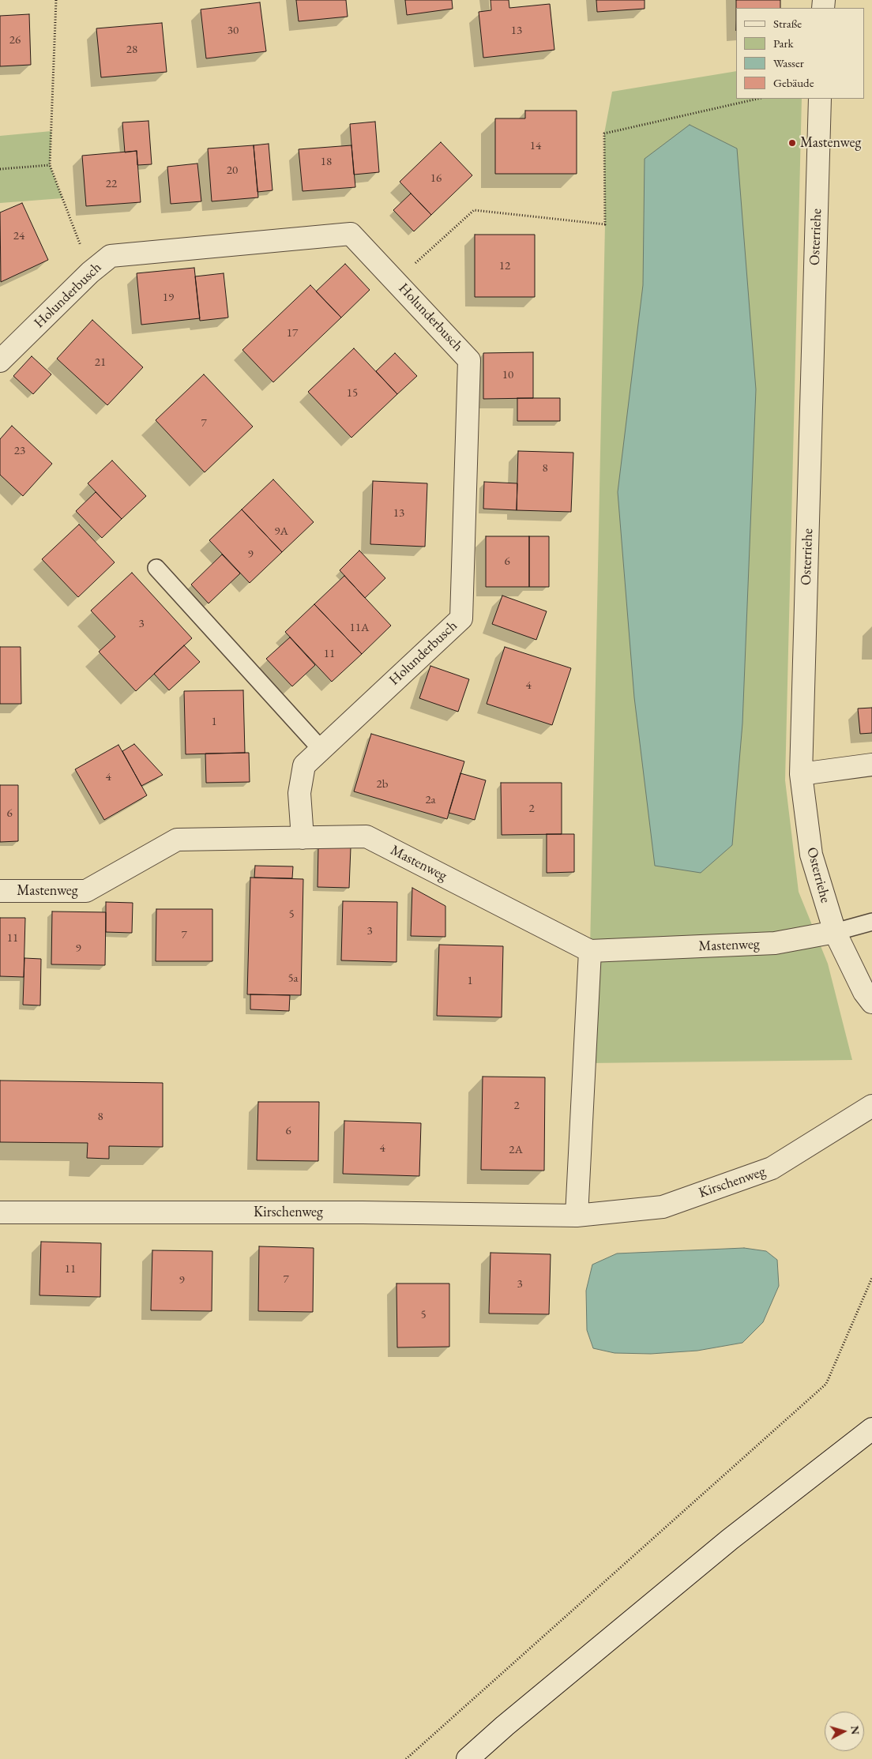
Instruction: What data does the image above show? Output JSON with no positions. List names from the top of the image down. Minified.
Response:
{"streets":{"street":["Osterriehe","Holunderbusch","Mastenweg","Kirschenweg"]},"crossings":[["Osterriehe","Mastenweg"],["Holunderbusch","Mastenweg"]],"places":["Mastenweg"],"house_numbers":["30","13","26","28","14","18","20","16","22","24","12","19","17","21","10","15","7","23","8","13","9A","9","6","3","11A","11","4","1","4","2b","2a","2","6","5","3","7","11","9","5a","1","2","8","6","4","2A","11","7","9","3","5"],"legend":["Straße","Park","Wasser","Gebäude"],"north":"right"}
